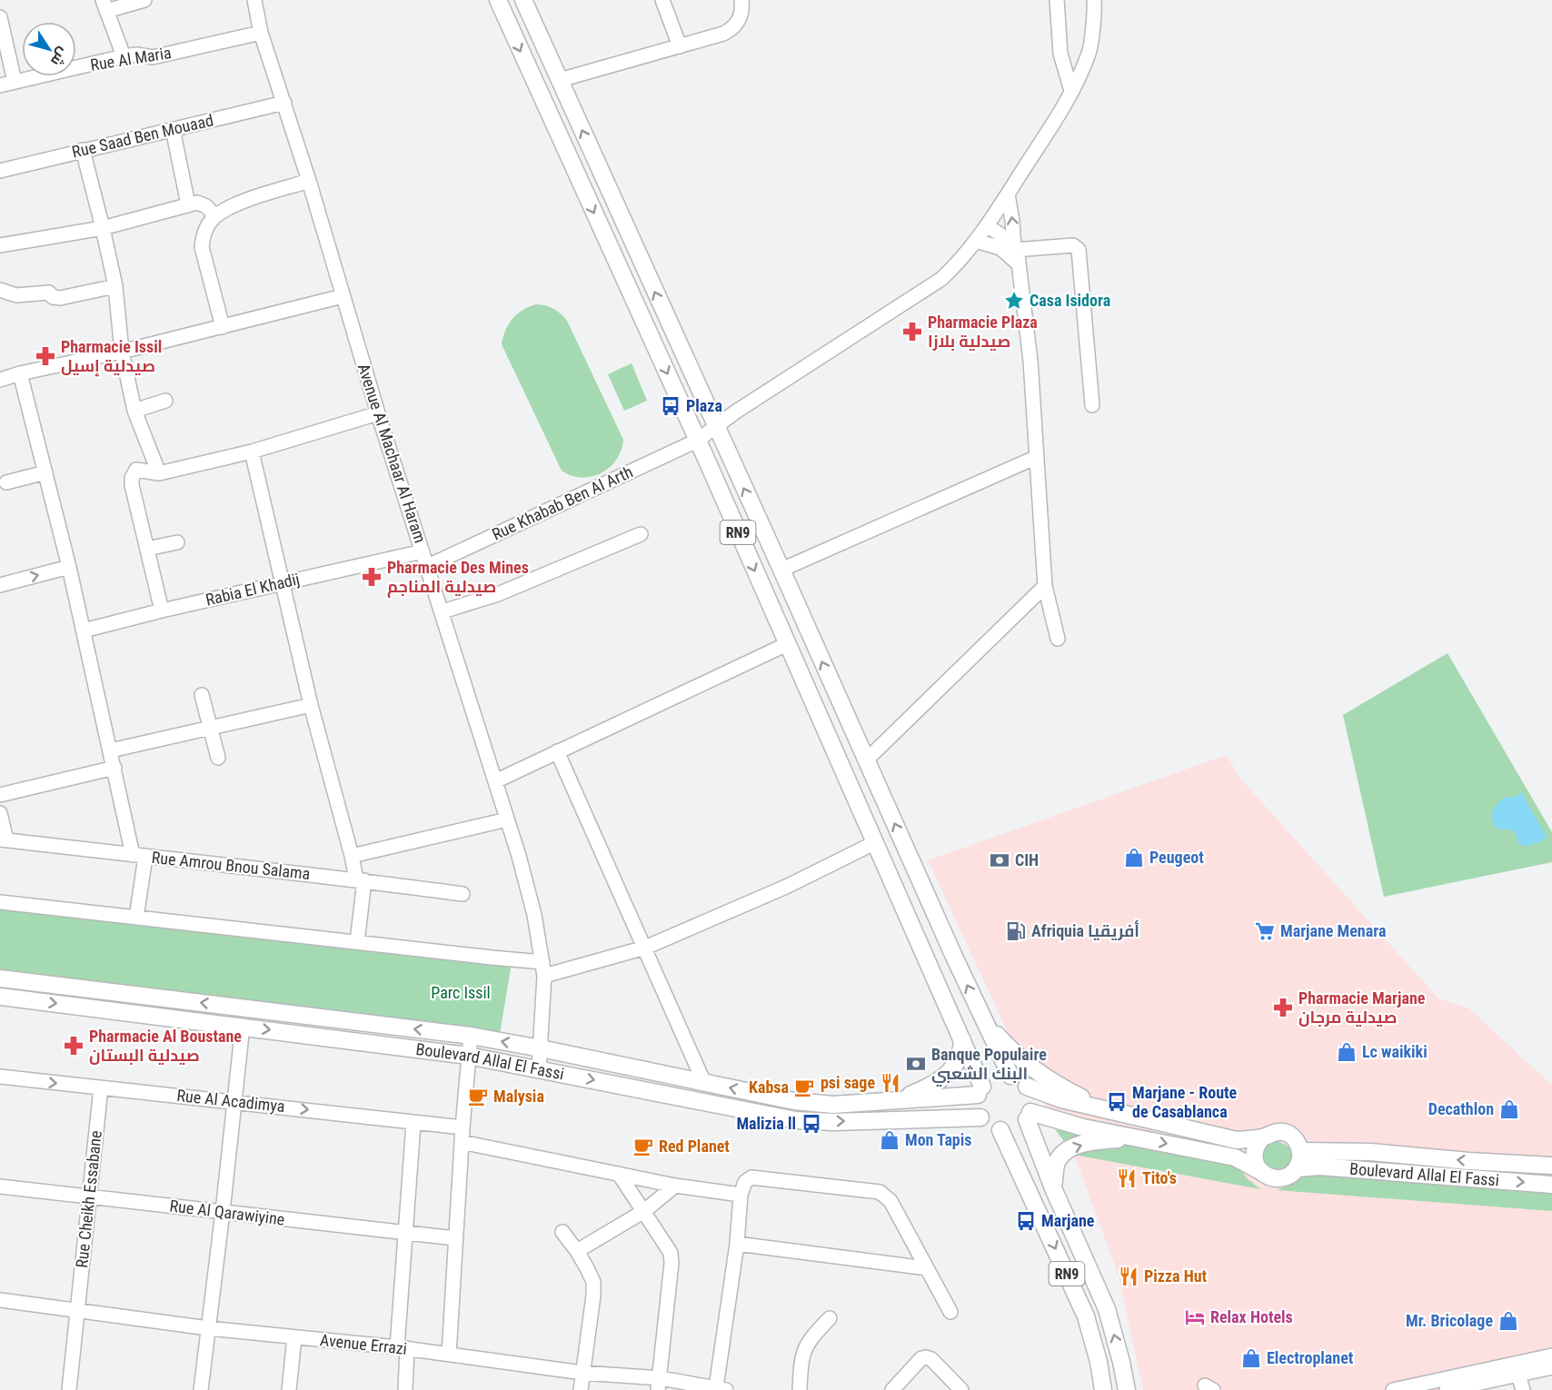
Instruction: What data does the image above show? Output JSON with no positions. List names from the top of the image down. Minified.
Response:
{"streets":{"main road":["RN9","Boulevard Allal El Fassi"],"street":["Rue Al Maria","Rue Saad Ben Mouaad","Avenue Al Machaar Al Haram","Rue Khabab Ben Al Arth","Rabia El Khadij","Rue Amrou Bnou Salama","Rue Al Acadimya","Rue Cheikh Essabane","Rue Al Qarawiyine","Avenue Errazi"]},"crossings":[["Rue Al Maria","Avenue Al Machaar Al Haram"],["Rue Saad Ben Mouaad","Avenue Al Machaar Al Haram"],["Avenue Al Machaar Al Haram","Rue Khabab Ben Al Arth"],["Avenue Al Machaar Al Haram","Rabia El Khadij"],["Avenue Al Machaar Al Haram","Boulevard Allal El Fassi"],["Rue Khabab Ben Al Arth","RN9"],["RN9","Boulevard Allal El Fassi"],["Rue Al Acadimya","Rue Cheikh Essabane"],["Rue Cheikh Essabane","Rue Al Qarawiyine"],["Rue Cheikh Essabane","Avenue Errazi"]],"one_way":["Rue Al Acadimya"],"parks":["Parc Issil"],"places":{"place":["Casa Isidora"],"pharmacy":["Pharmacie Plaza صيدلية بلازا","Pharmacie Issil صيدلية إسيل","Pharmacie Des Mines صيدلية المناجم","Pharmacie Marjane صيدلية مرجان","Pharmacie Al Boustane صيدلية البستان"],"bus stop":["Plaza","Marjane - Route de Casablanca","Malizia ll","Marjane"],"shop":["Peugeot","Lc waikiki","Decathlon","Mon Tapis","Mr. Bricolage","Electroplanet"],"bank":["CIH","Banque Populaire البنك الشعبي"],"fuel station":["Afriquia أفريقيا"],"supermarket":["Marjane Menara"],"restaurant":["psi sage","Tito's","Pizza Hut"],"cafe":["Kabsa","Malysia","Red Planet"],"hotel":["Relax Hotels"]},"north":"bottom right"}
